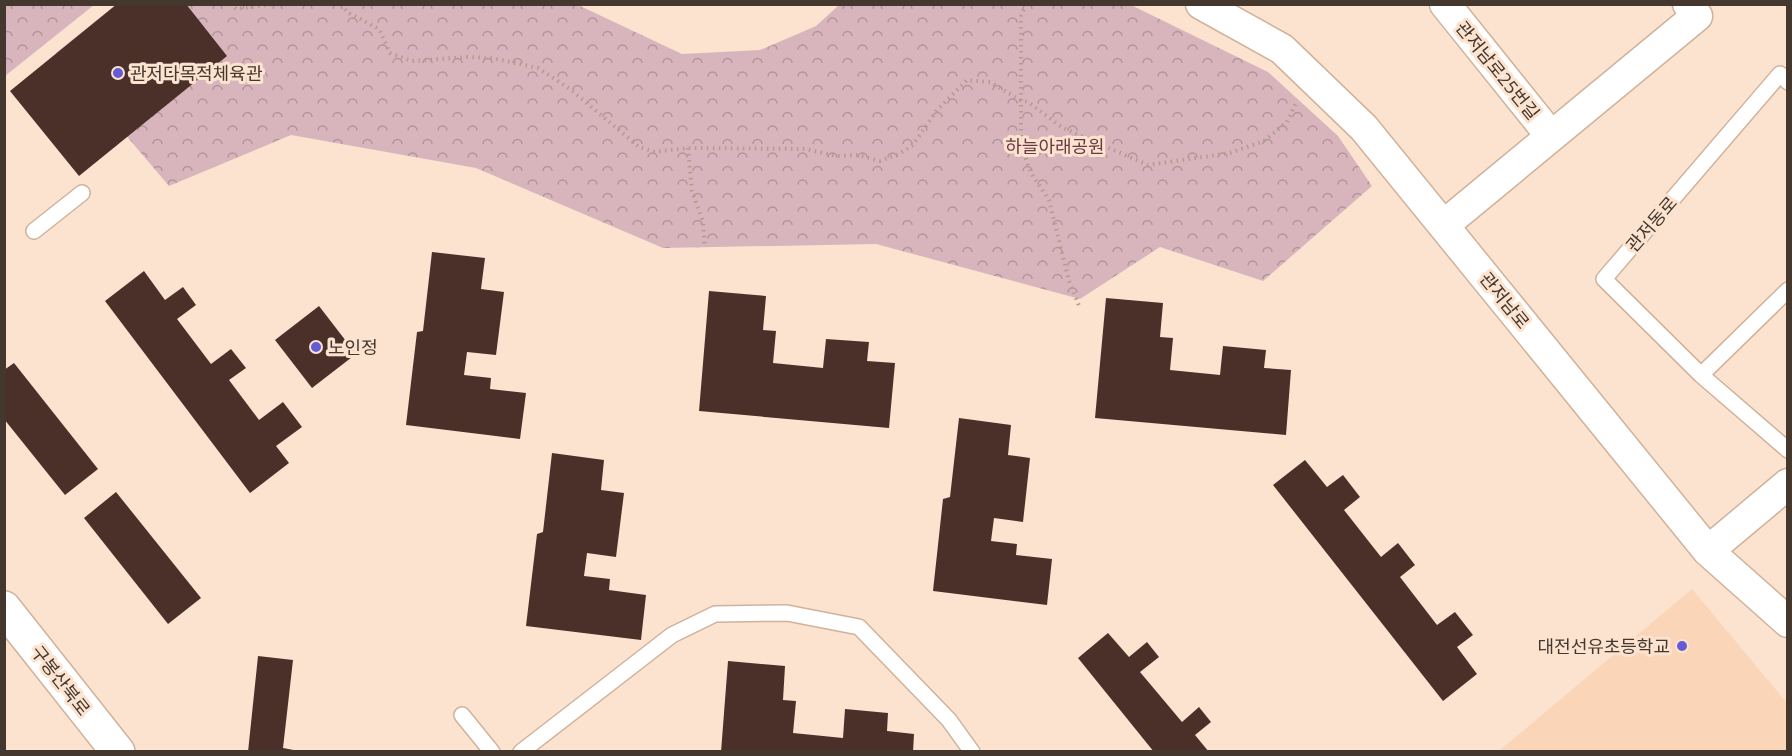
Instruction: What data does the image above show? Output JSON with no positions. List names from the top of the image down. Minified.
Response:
{"streets":{"main road":["구봉산북로"],"street":["관저남로25번길","관저남로"],"lane":["관저동로"]},"parks":["하늘아래공원"],"places":["관저다목적체육관","노인정","대전선유초등학교"]}
